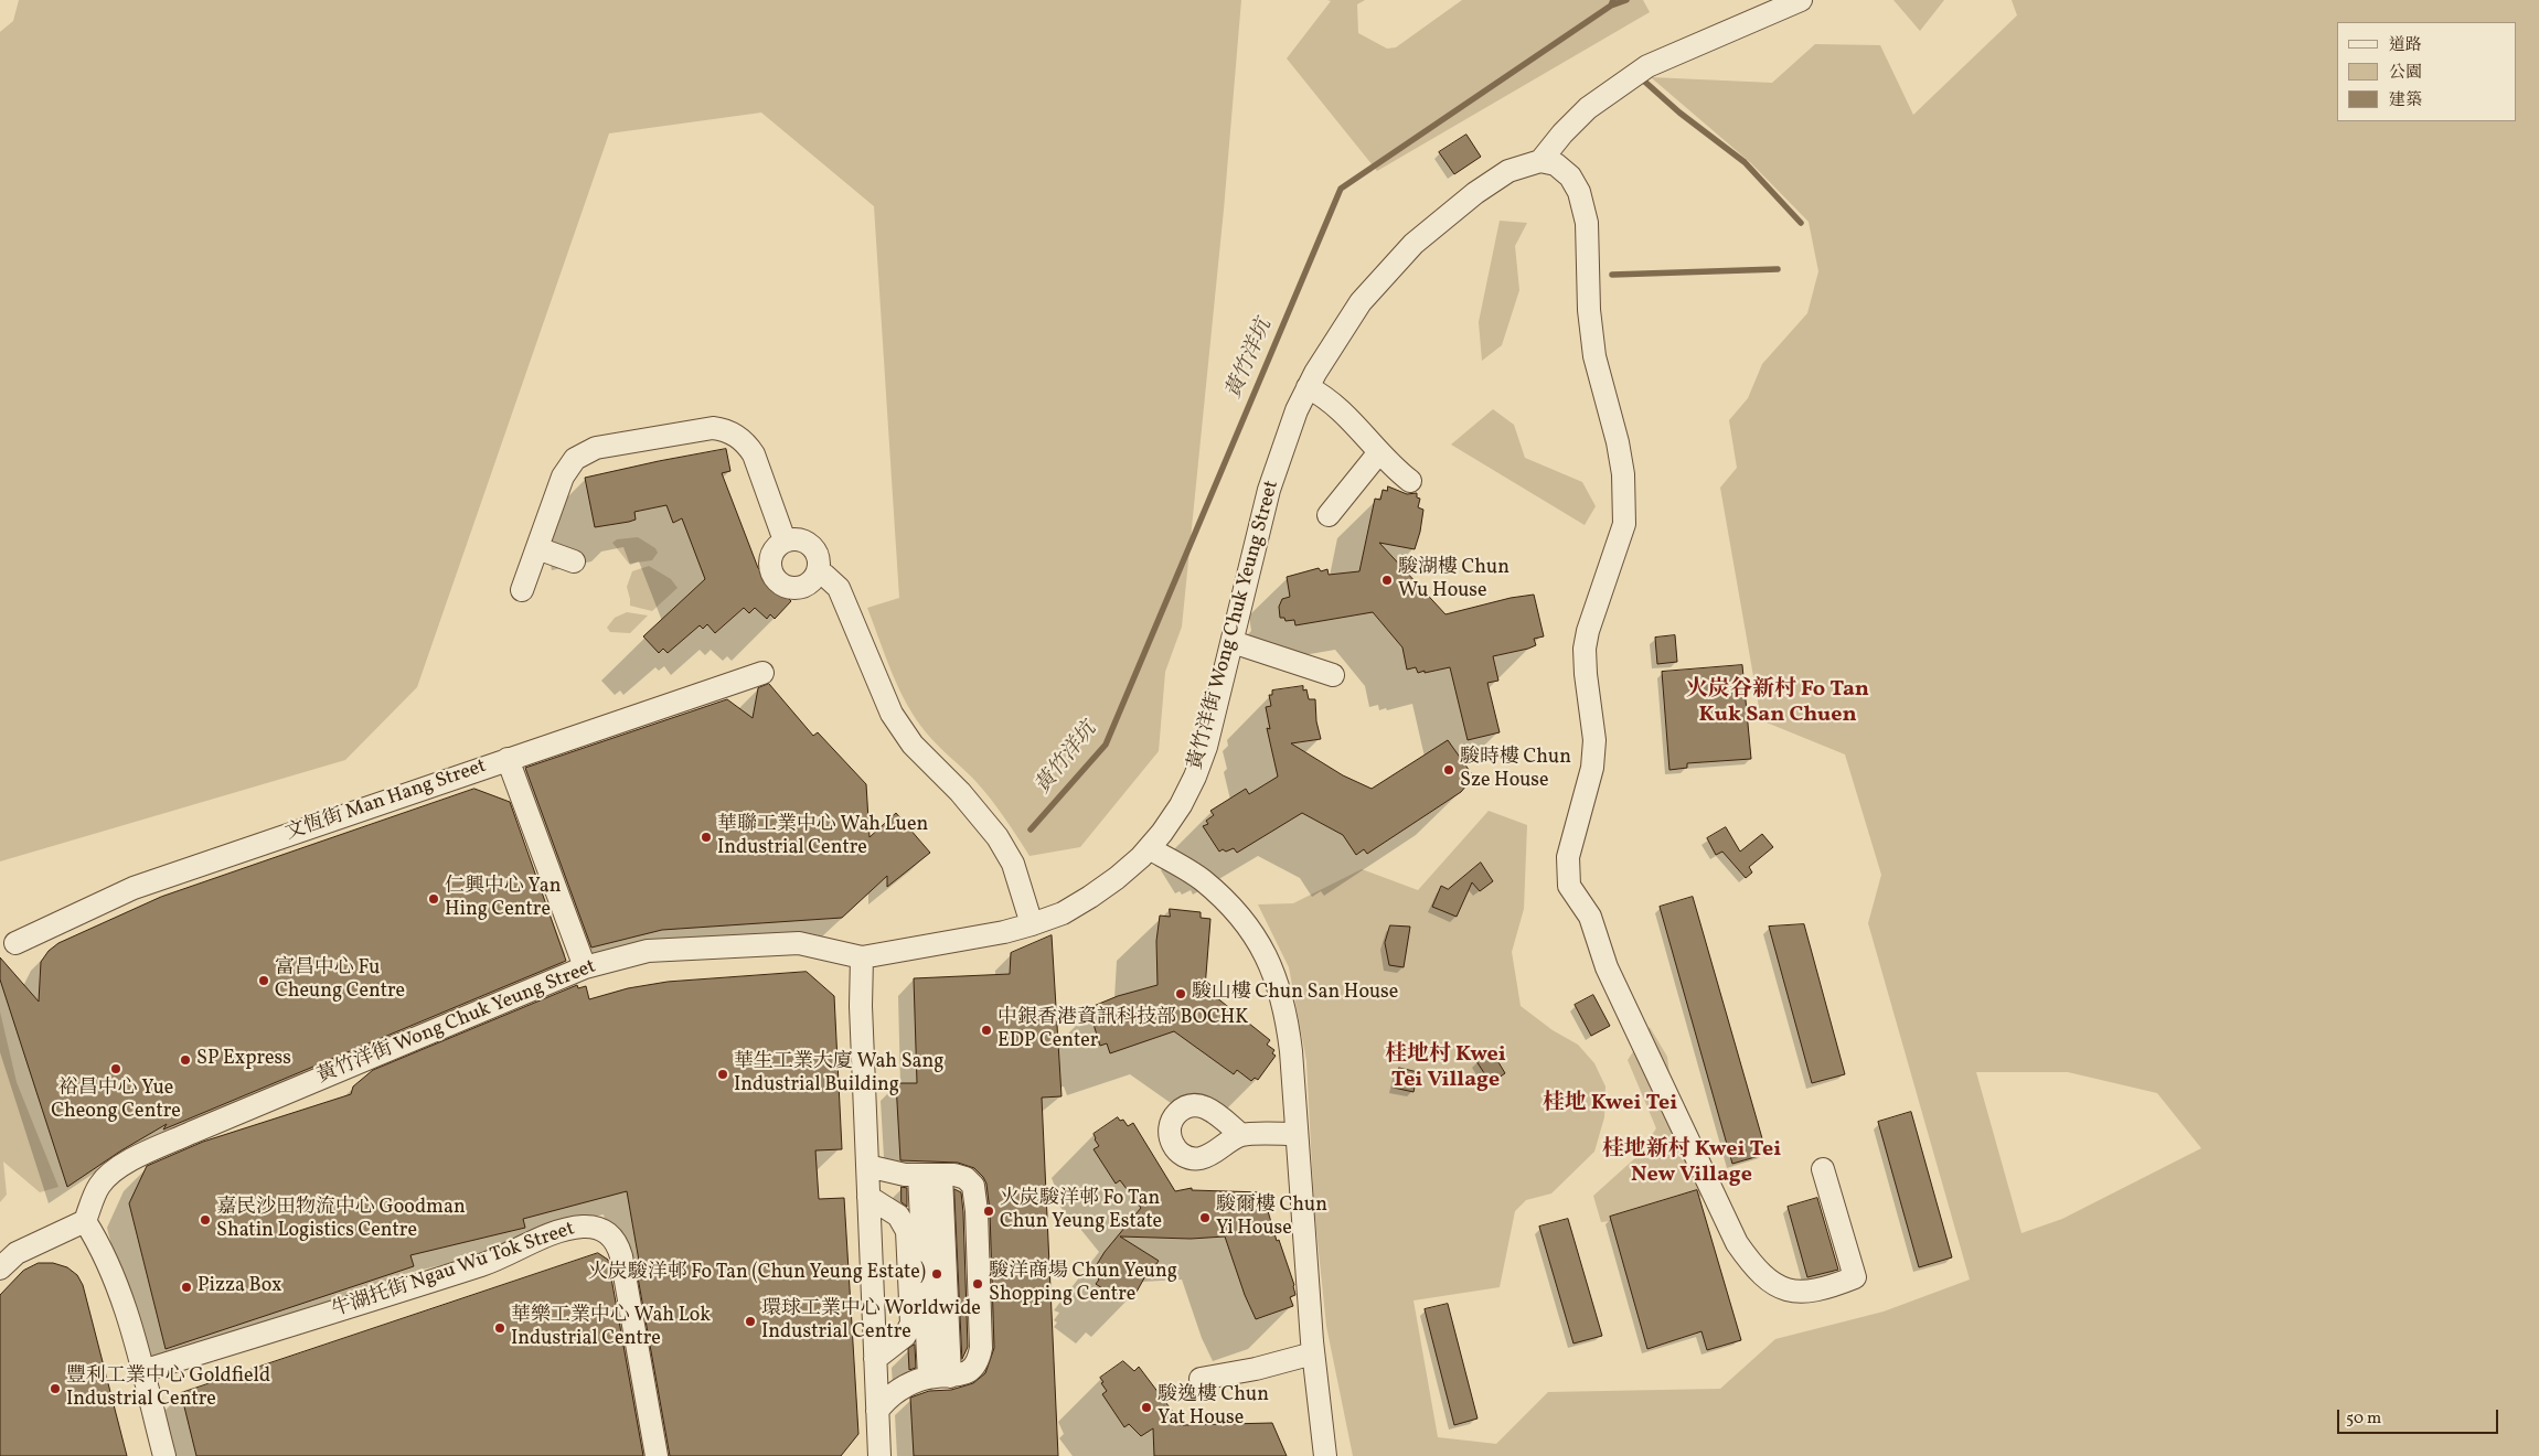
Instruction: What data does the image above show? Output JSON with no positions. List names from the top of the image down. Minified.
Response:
{"streets":{"street":["黃竹洋街 Wong Chuk Yeung Street","文恆街 Man Hang Street","牛湖托街 Ngau Wu Tok Street"]},"districts":["火炭谷新村 Fo Tan Kuk San Chuen","桂地村 Kwei Tei Village","桂地 Kwei Tei","桂地新村 Kwei Tei New Village"],"water":["黃竹洋坑"],"places":["駿湖樓 Chun Wu House","駿時樓 Chun Sze House","華聯工業中心 Wah Luen Industrial Centre","仁興中心 Yan Hing Centre","富昌中心 Fu Cheung Centre","駿山樓 Chun San House","中銀香港資訊科技部 BOCHK EDP Center","SP Express","裕昌中心 Yue Cheong Centre","華生工業大廈 Wah Sang Industrial Building","火炭駿洋邨 Fo Tan Chun Yeung Estate","駿爾樓 Chun Yi House","嘉民沙田物流中心 Goodman Shatin Logistics Centre","火炭駿洋邨 Fo Tan (Chun Yeung Estate)","駿洋商場 Chun Yeung Shopping Centre","Pizza Box","環球工業中心 Worldwide Industrial Centre","華樂工業中心 Wah Lok Industrial Centre","豐利工業中心 Goldfield Industrial Centre","駿逸樓 Chun Yat House"],"legend":["道路","公園","建築"],"scale_bar":"50 m"}
